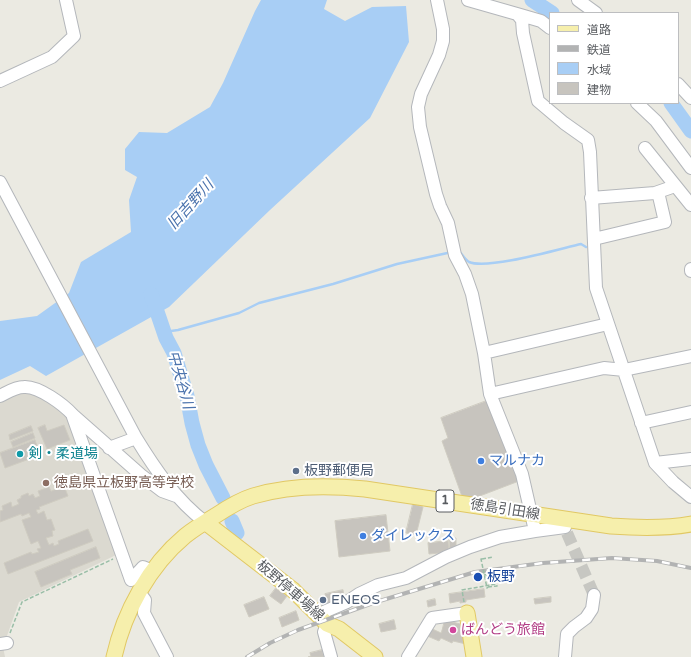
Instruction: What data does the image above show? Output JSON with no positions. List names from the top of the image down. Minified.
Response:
{"streets":{"main road":["1","徳島引田線","板野停車場線"]},"crossings":[["徳島引田線","板野停車場線"]],"water":["旧吉野川","中央谷川"],"places":["剣・柔道場","マルナカ","板野郵便局","徳島県立板野高等学校","ダイレックス","板野","ENEOS","ばんどう旅館"],"legend":["道路","鉄道","水域","建物"]}
